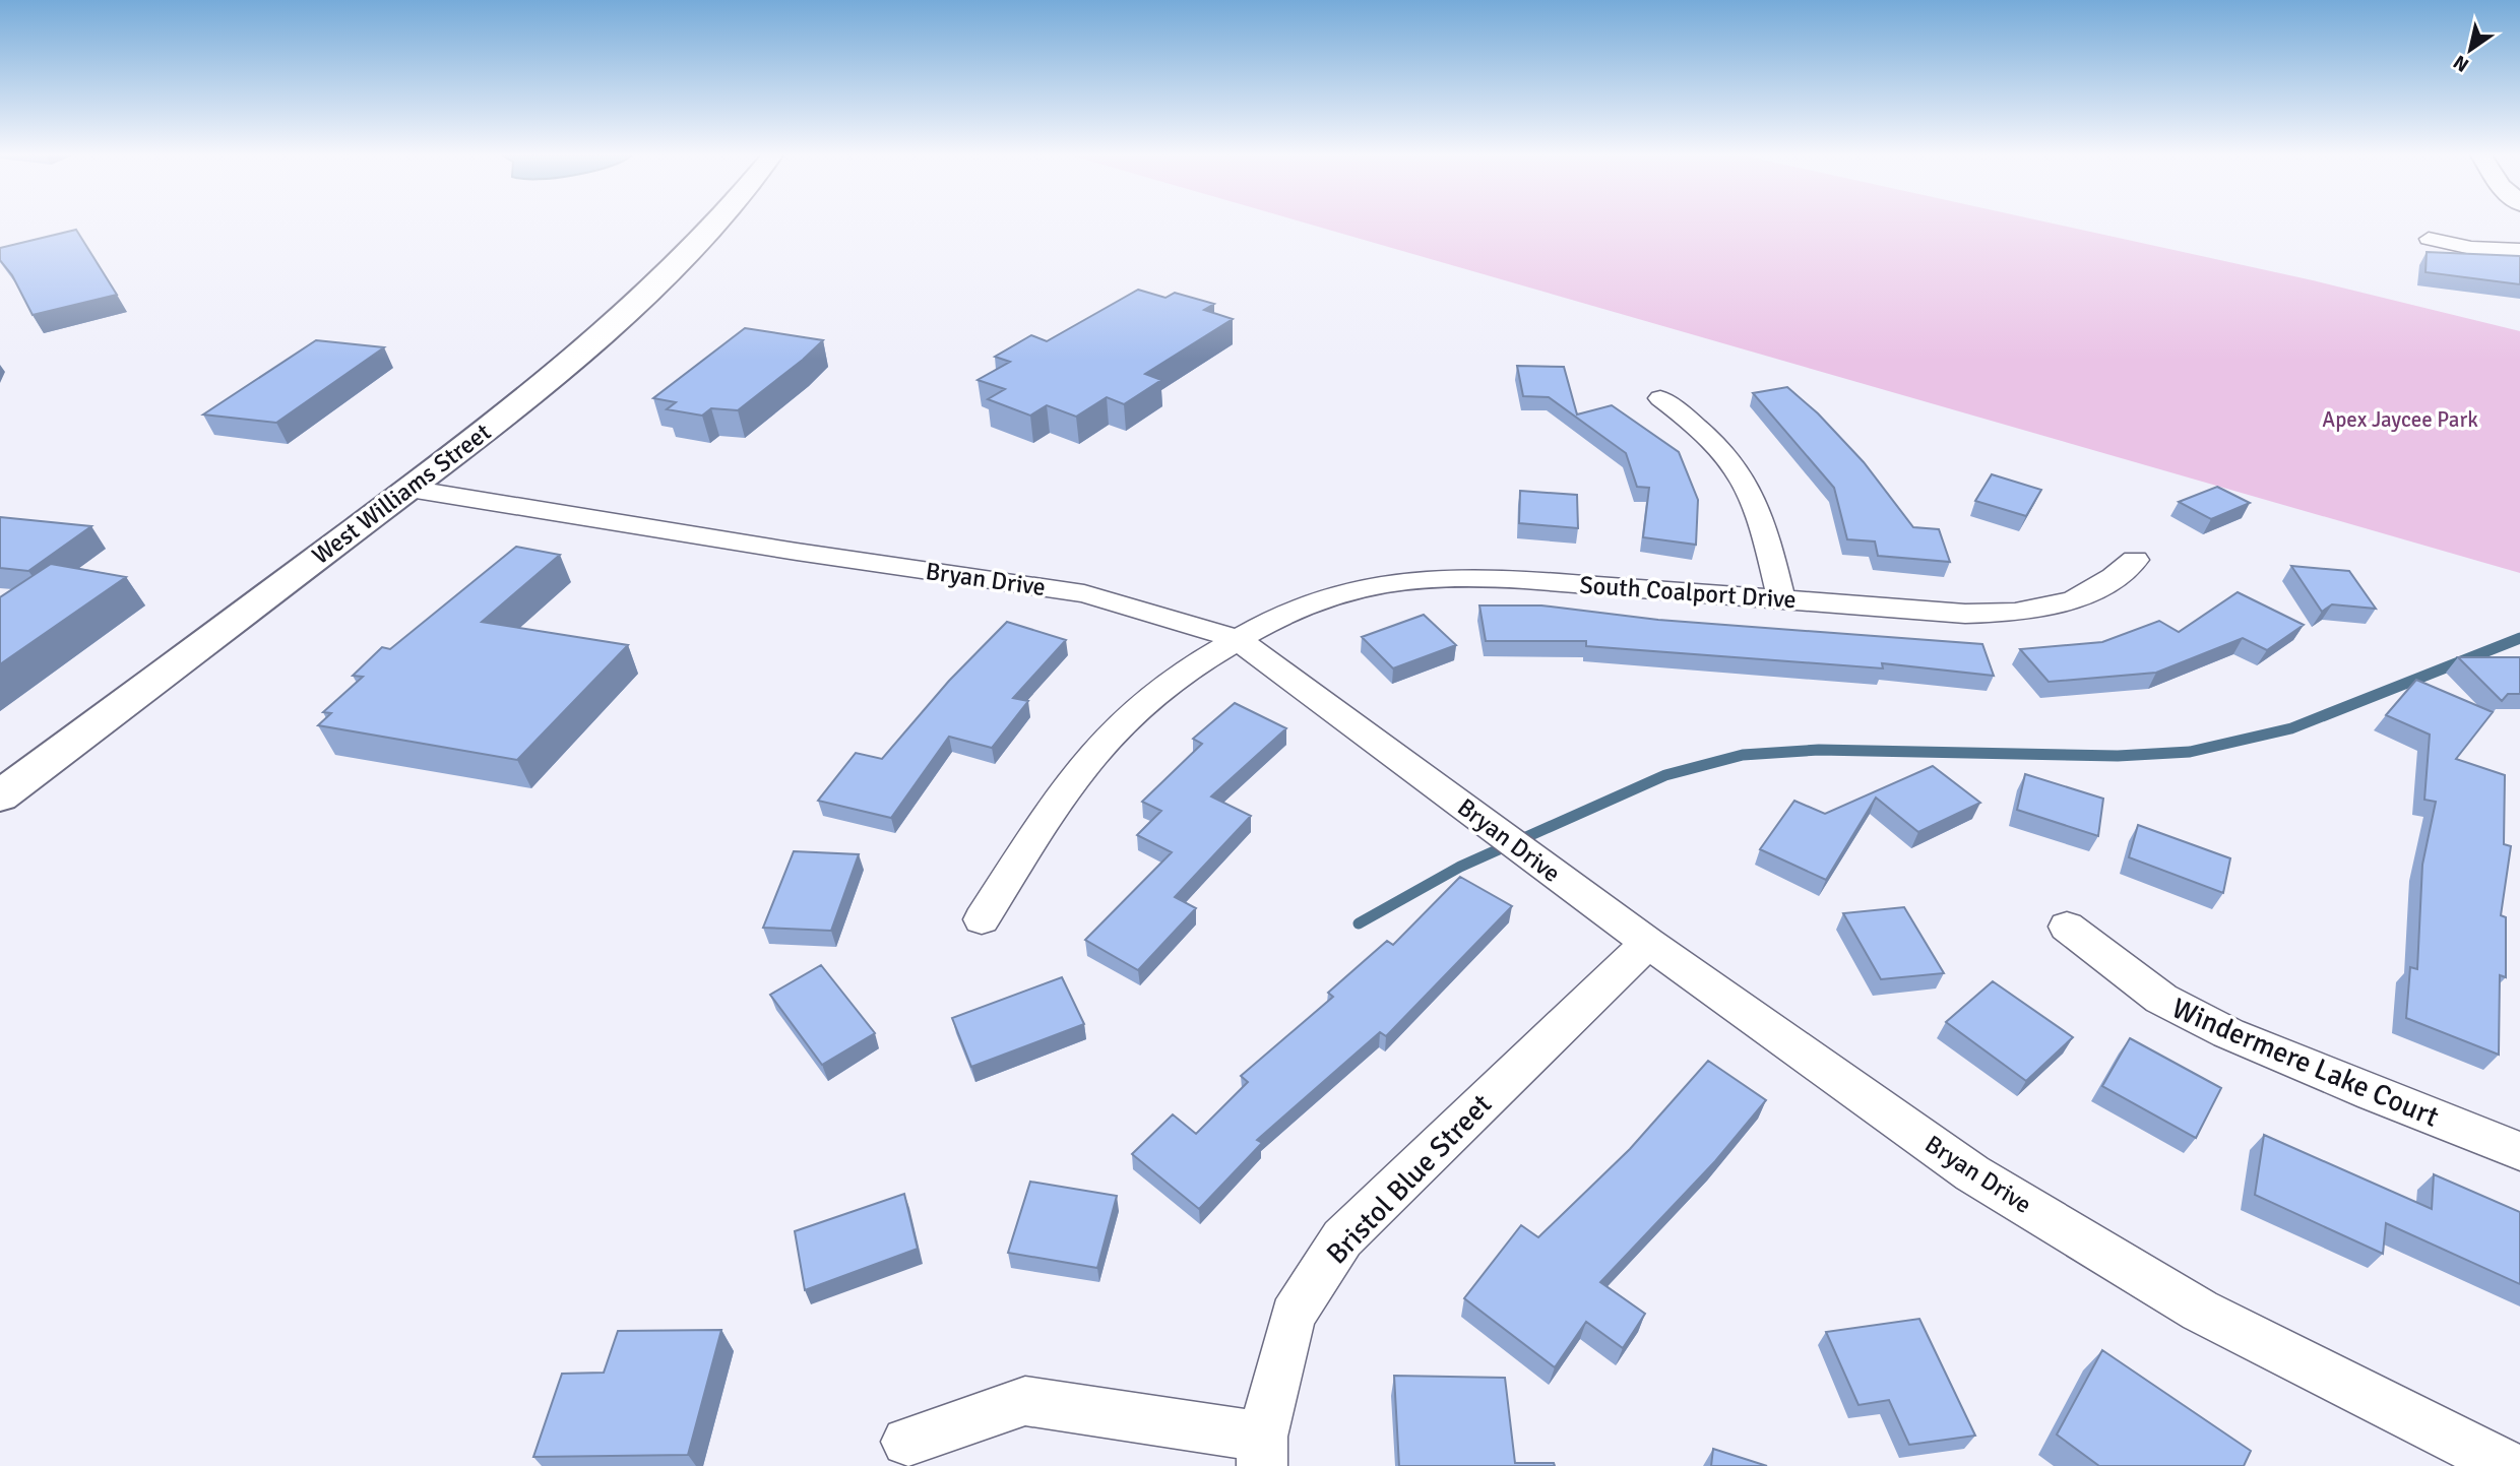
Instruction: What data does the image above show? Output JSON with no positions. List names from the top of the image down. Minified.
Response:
{"streets":{"main road":["West Williams Street"],"street":["Bryan Drive","South Coalport Drive","Windermere Lake Court","Bristol Blue Street"]},"crossings":[["West Williams Street","Bryan Drive"],["Bryan Drive","South Coalport Drive"],["Bryan Drive","Bristol Blue Street"]],"parks":["Apex Jaycee Park"],"north":"bottom left"}
